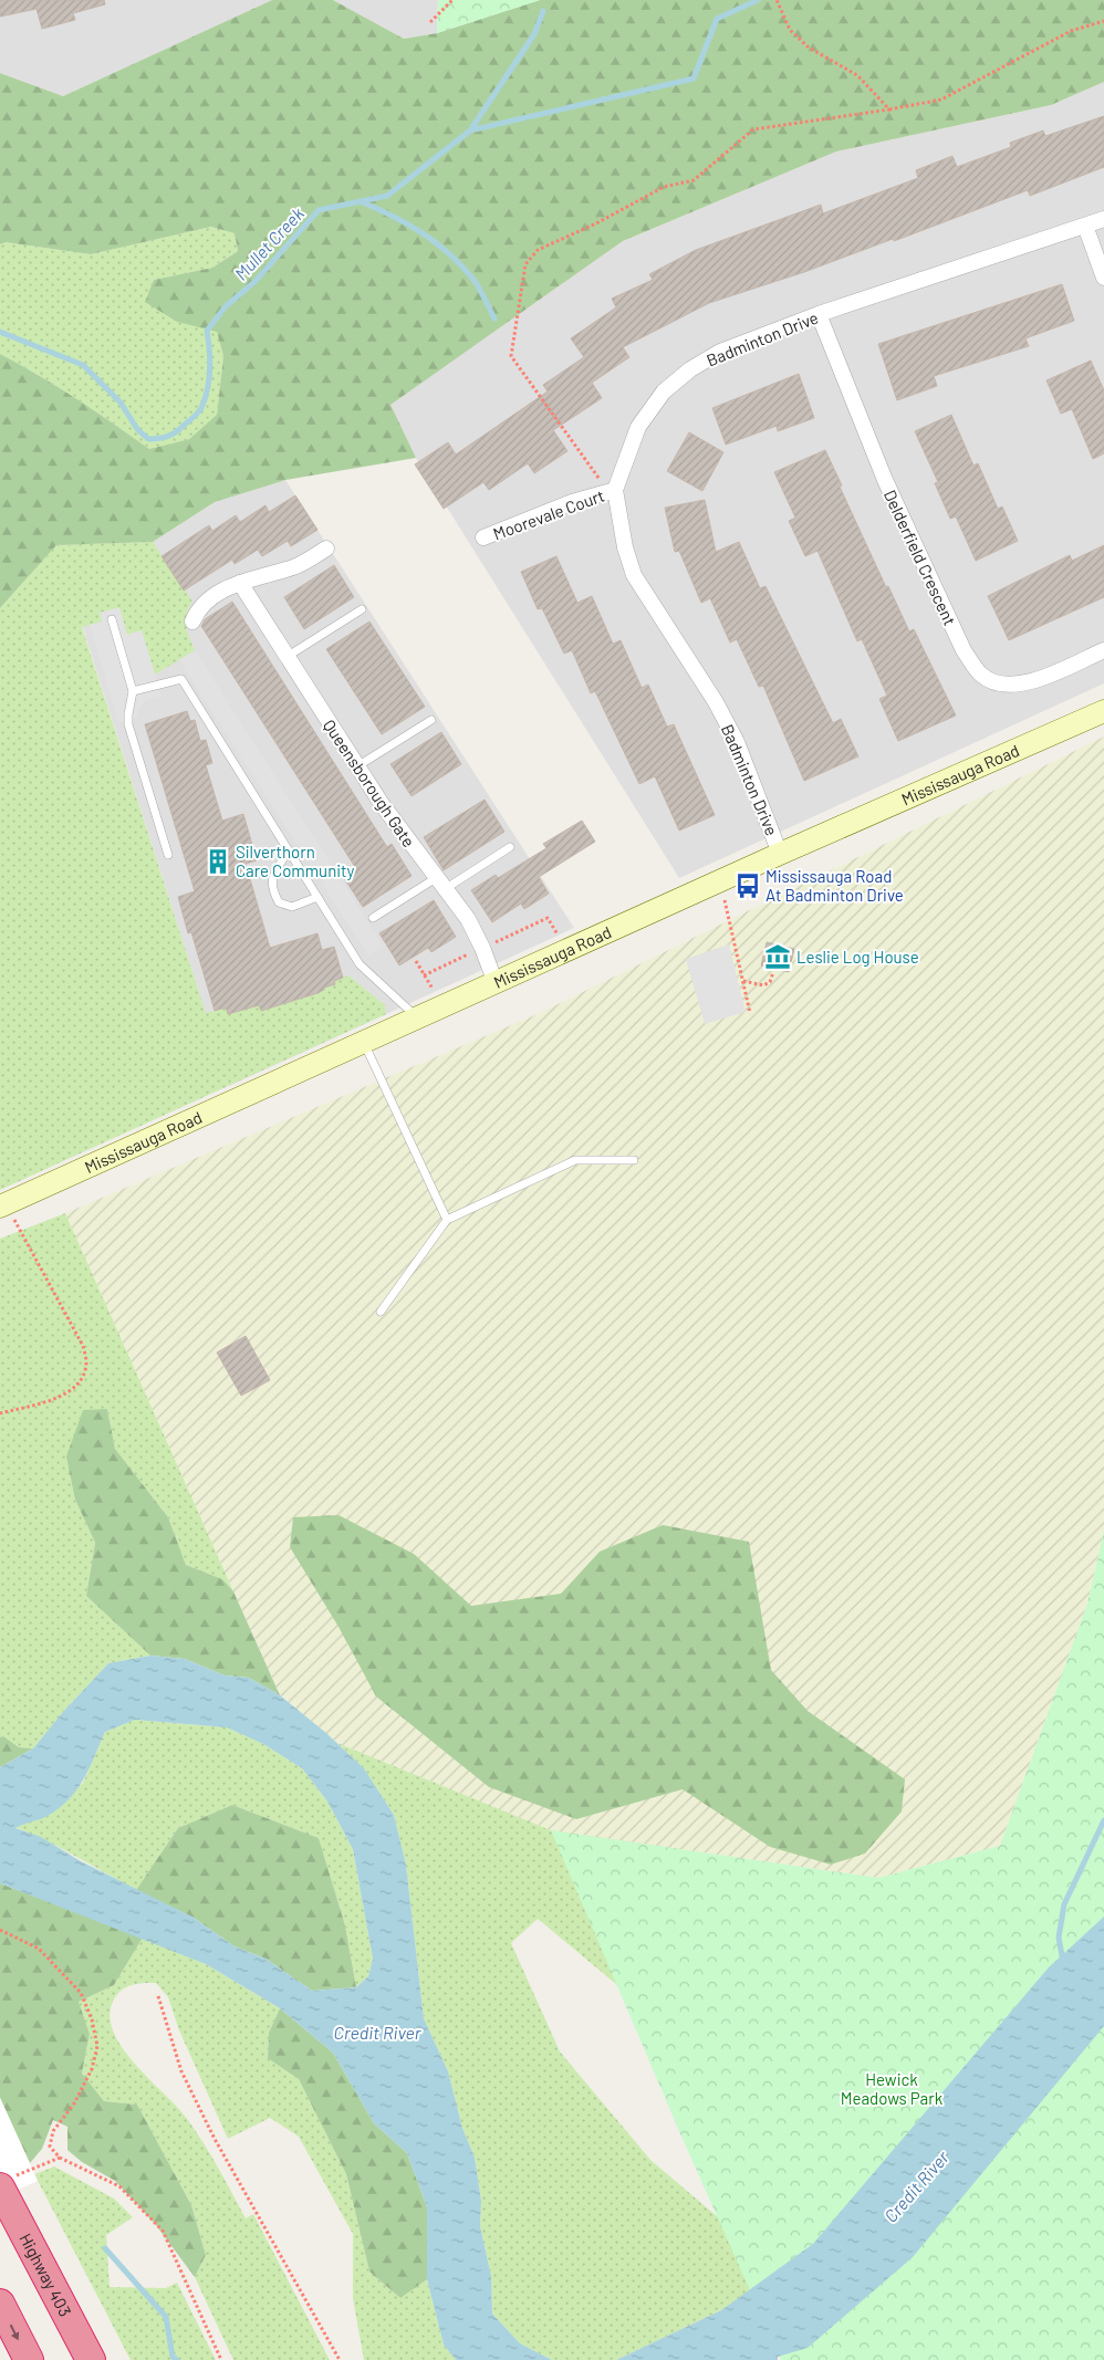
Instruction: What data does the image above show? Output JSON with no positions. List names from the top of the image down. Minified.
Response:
{"streets":{"highway":["Highway 403"],"main road":["Mississauga Road"],"street":["Badminton Drive","Moorevale Court","Delderfield Crescent","Queensborough Gate"]},"crossings":[["Badminton Drive","Moorevale Court"],["Badminton Drive","Delderfield Crescent"],["Badminton Drive","Mississauga Road"],["Mississauga Road","Queensborough Gate"]],"water":["Mullet Creek","Credit River"],"parks":["Hewick Meadows Park"],"places":{"building":["Silverthorn Care Community"],"bus stop":["Mississauga Road At Badminton Drive"],"museum":["Leslie Log House"]}}
